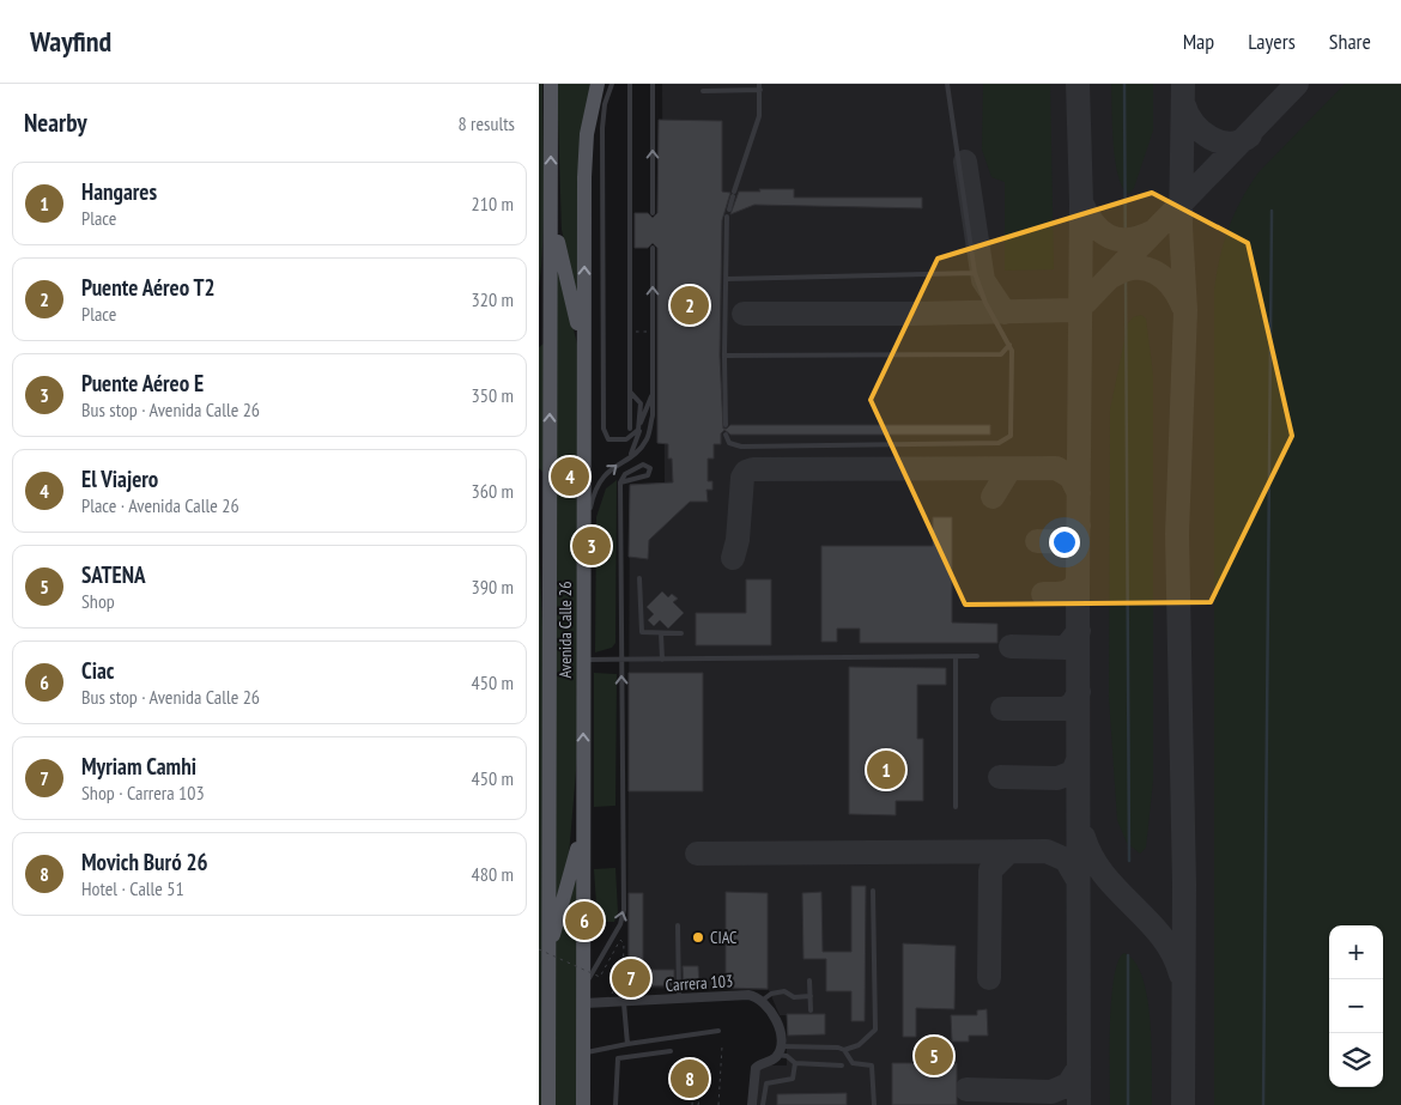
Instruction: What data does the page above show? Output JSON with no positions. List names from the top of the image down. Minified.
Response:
{"streets":{"main road":["Avenida Calle 26"],"street":["Carrera 103"]},"crossings":[["Avenida Calle 26","Carrera 103"]],"places":["CIAC"],"page":{"header":"Wayfind","nav":["Map","Layers","Share"],"heading":["Nearby","8 results"],"list":[{"mark":"1","name":"Hangares","note":"Place","value":"210 m"},{"mark":"2","name":"Puente Aéreo T2","note":"Place","value":"320 m"},{"mark":"3","name":"Puente Aéreo E","note":"Bus stop · Avenida Calle 26","value":"350 m"},{"mark":"4","name":"El Viajero","note":"Place · Avenida Calle 26","value":"360 m"},{"mark":"5","name":"SATENA","note":"Shop","value":"390 m"},{"mark":"6","name":"Ciac","note":"Bus stop · Avenida Calle 26","value":"450 m"},{"mark":"7","name":"Myriam Camhi","note":"Shop · Carrera 103","value":"450 m"},{"mark":"8","name":"Movich Buró 26","note":"Hotel · Calle 51","value":"480 m"}],"pins":["2","4","3","1","6","7","5","8"],"map_buttons":["+","−"]}}
